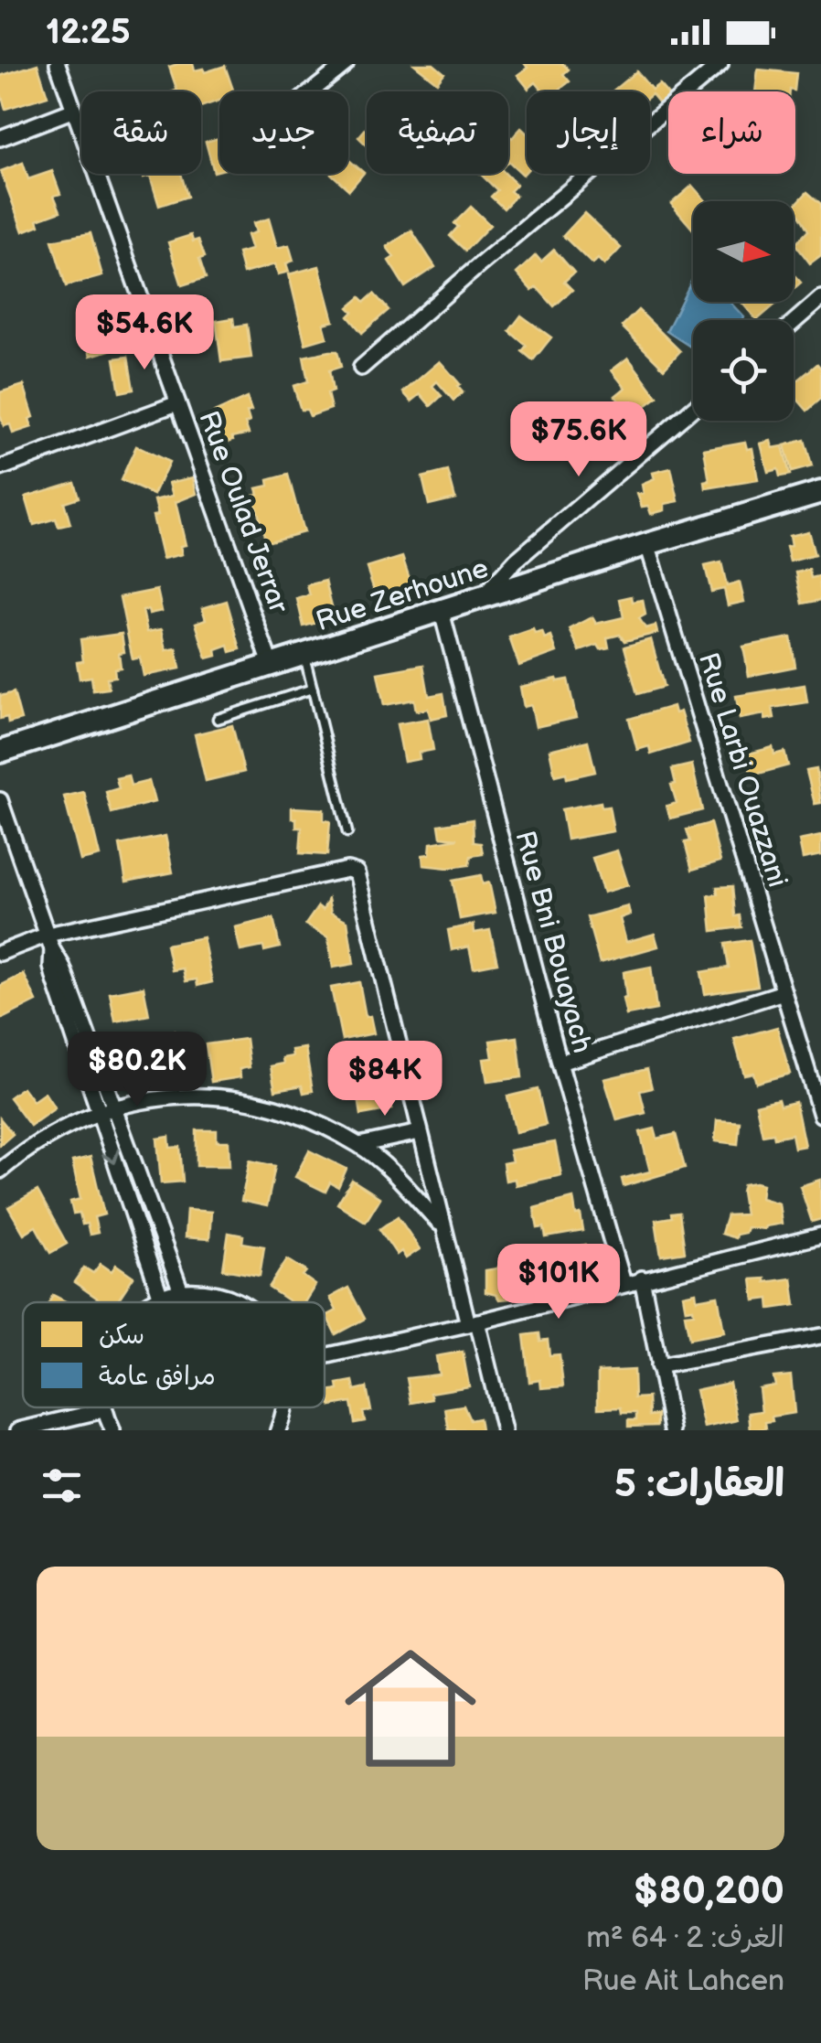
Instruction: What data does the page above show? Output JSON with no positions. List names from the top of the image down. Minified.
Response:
{"streets":{"street":["Rue Oulad Jerrar","Rue Zerhoune","Rue Larbi Ouazzani","Rue Bni Bouayach"]},"crossings":[["Rue Oulad Jerrar","Rue Zerhoune"],["Rue Zerhoune","Rue Larbi Ouazzani"],["Rue Zerhoune","Rue Bni Bouayach"]],"legend":["سكن","مرافق عامة"],"north":"right","page":{"status":"12:25","chip":["شراء","إيجار","تصفية","جديد","شقة"],"price":["$54.6K","$75.6K","$80.2K","$84K","$101K"],"heading":"العقارات: 5","list":[{"name":"$80,200","note":"الغرف: 2 · 64 m² · Rue Ait Lahcen"}]}}
